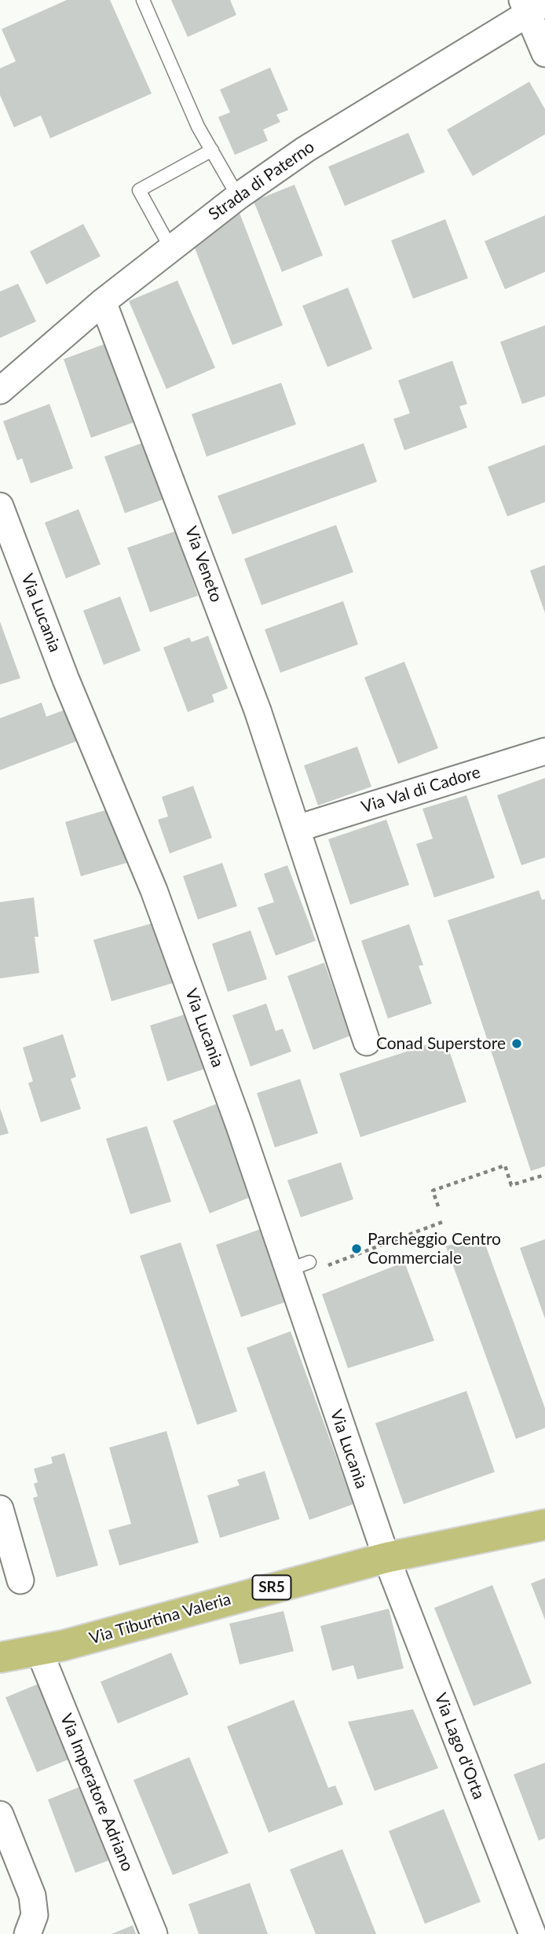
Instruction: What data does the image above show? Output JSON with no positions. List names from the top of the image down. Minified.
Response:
{"streets":{"main road":["SR5","Via Tiburtina Valeria"],"street":["Strada di Paterno","Via Veneto","Via Lucania","Via Val di Cadore","Via Lago d'Orta","Via Imperatore Adriano"]},"crossings":[["Strada di Paterno","Via Veneto"],["Via Veneto","Via Val di Cadore"],["Via Lucania","Via Tiburtina Valeria"],["Via Lucania","Via Lago d'Orta"],["Via Tiburtina Valeria","Via Lago d'Orta"],["Via Tiburtina Valeria","Via Imperatore Adriano"]],"places":["Conad Superstore","Parcheggio Centro Commerciale"]}
